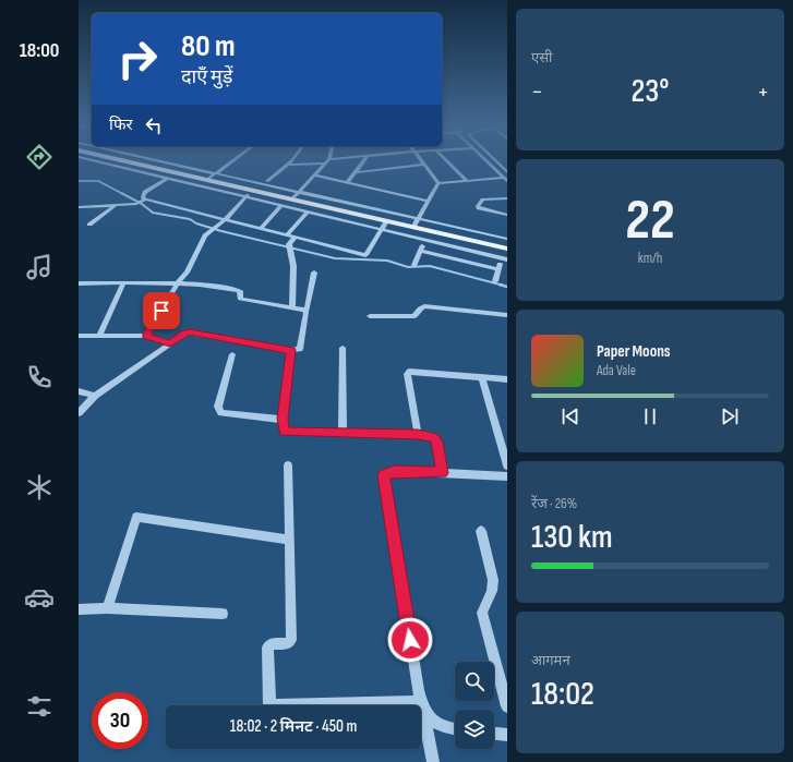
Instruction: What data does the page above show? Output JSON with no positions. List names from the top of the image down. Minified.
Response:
{"page":{"tabs":"18:00","tile":["एसी",["22","km/h"],["रेंज · 26%","130 km"],["आगमन","18:02"]],"turn":["80 m","दाएँ मुड़ें"],"heat":["−","23°","+"],"then":"फिर","song":["Paper Moons","Ada Vale"],"limit":"30","trip":"18:02 · 2 मिनट · 450 m"}}
